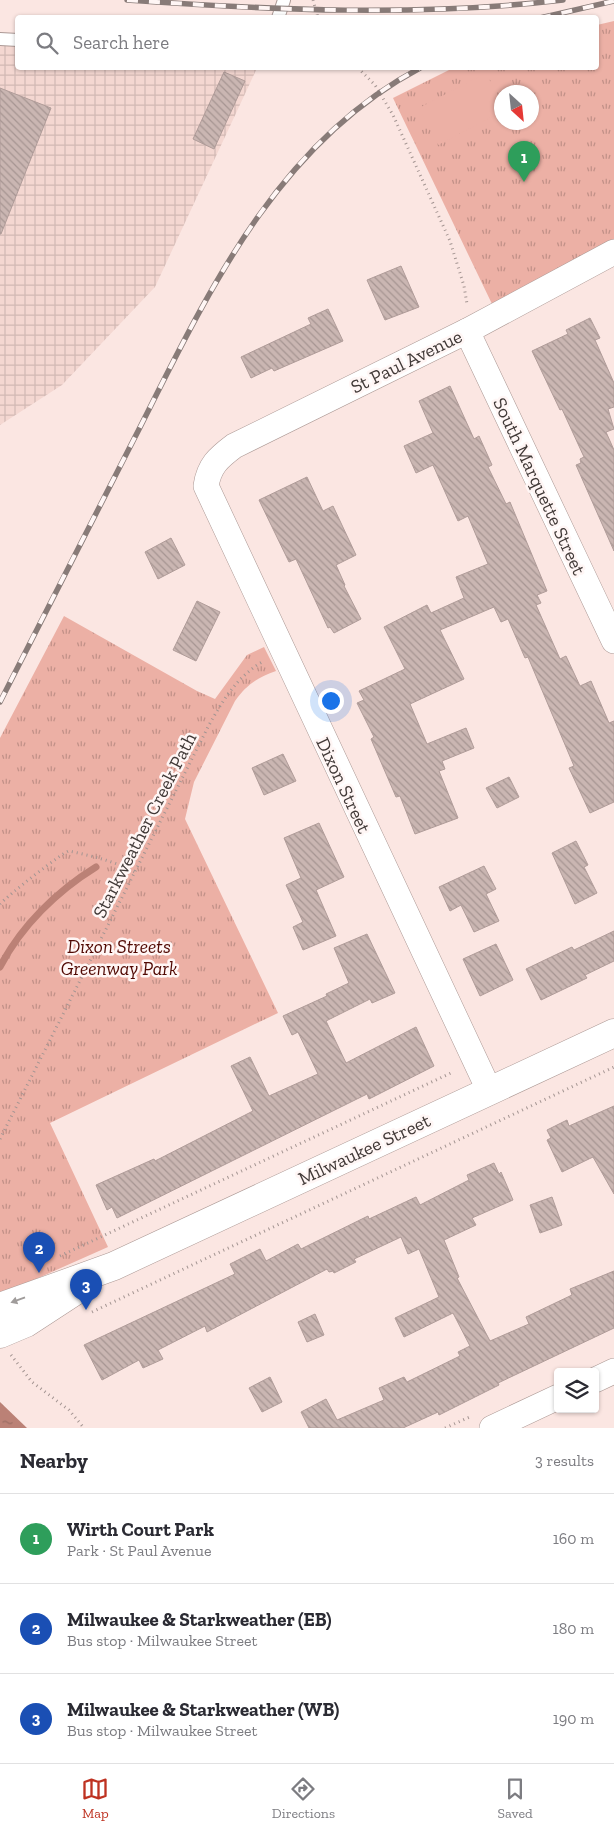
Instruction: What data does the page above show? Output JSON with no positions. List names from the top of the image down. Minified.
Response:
{"streets":{"street":["St Paul Avenue","South Marquette Street","Dixon Street","Milwaukee Street"],"path":["Starkweather Creek Path"]},"crossings":[["St Paul Avenue","South Marquette Street"],["St Paul Avenue","Dixon Street"],["Dixon Street","Starkweather Creek Path"],["Dixon Street","Milwaukee Street"]],"parks":["Dixon Streets Greenway Park"],"north":"bottom right","page":{"search":"Search here","pins":["1","2","3"],"heading":["Nearby","3 results"],"list":[{"mark":"1","name":"Wirth Court Park","note":"Park · St Paul Avenue","value":"160 m"},{"mark":"2","name":"Milwaukee & Starkweather (EB)","note":"Bus stop · Milwaukee Street","value":"180 m"},{"mark":"3","name":"Milwaukee & Starkweather (WB)","note":"Bus stop · Milwaukee Street","value":"190 m"}],"nav":["Map","Directions","Saved"]}}
